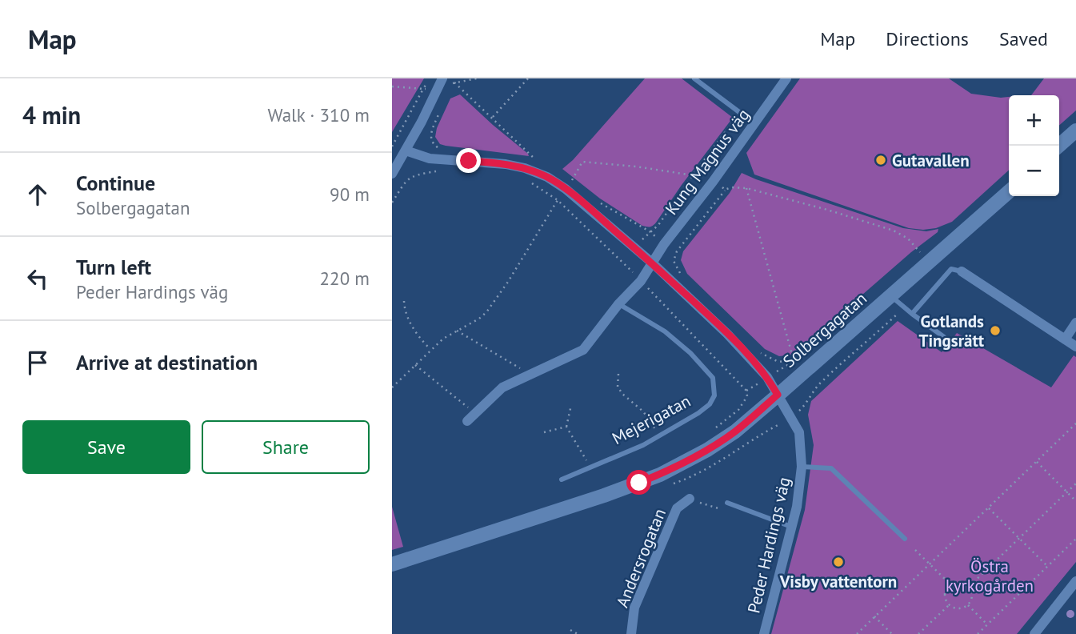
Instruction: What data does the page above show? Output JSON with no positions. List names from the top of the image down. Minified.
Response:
{"streets":{"main road":["Solbergagatan"],"street":["Kung Magnus väg","Peder Hardings väg","Andersrogatan"],"lane":["Mejerigatan"]},"crossings":[["Kung Magnus väg","Peder Hardings väg"],["Solbergagatan","Peder Hardings väg"]],"parks":["Östra kyrkogården"],"places":["Gutavallen","Gotlands Tingsrätt","Visby vattentorn"],"page":{"header":"Map","nav":["Map","Directions","Saved"],"heading":["4 min","Walk · 310 m"],"map_buttons":["+","−"],"list":[["Continue","Solbergagatan","90 m"],["Turn left","Peder Hardings väg","220 m"],"Arrive at destination"],"buttons":["Save","Share"]}}
